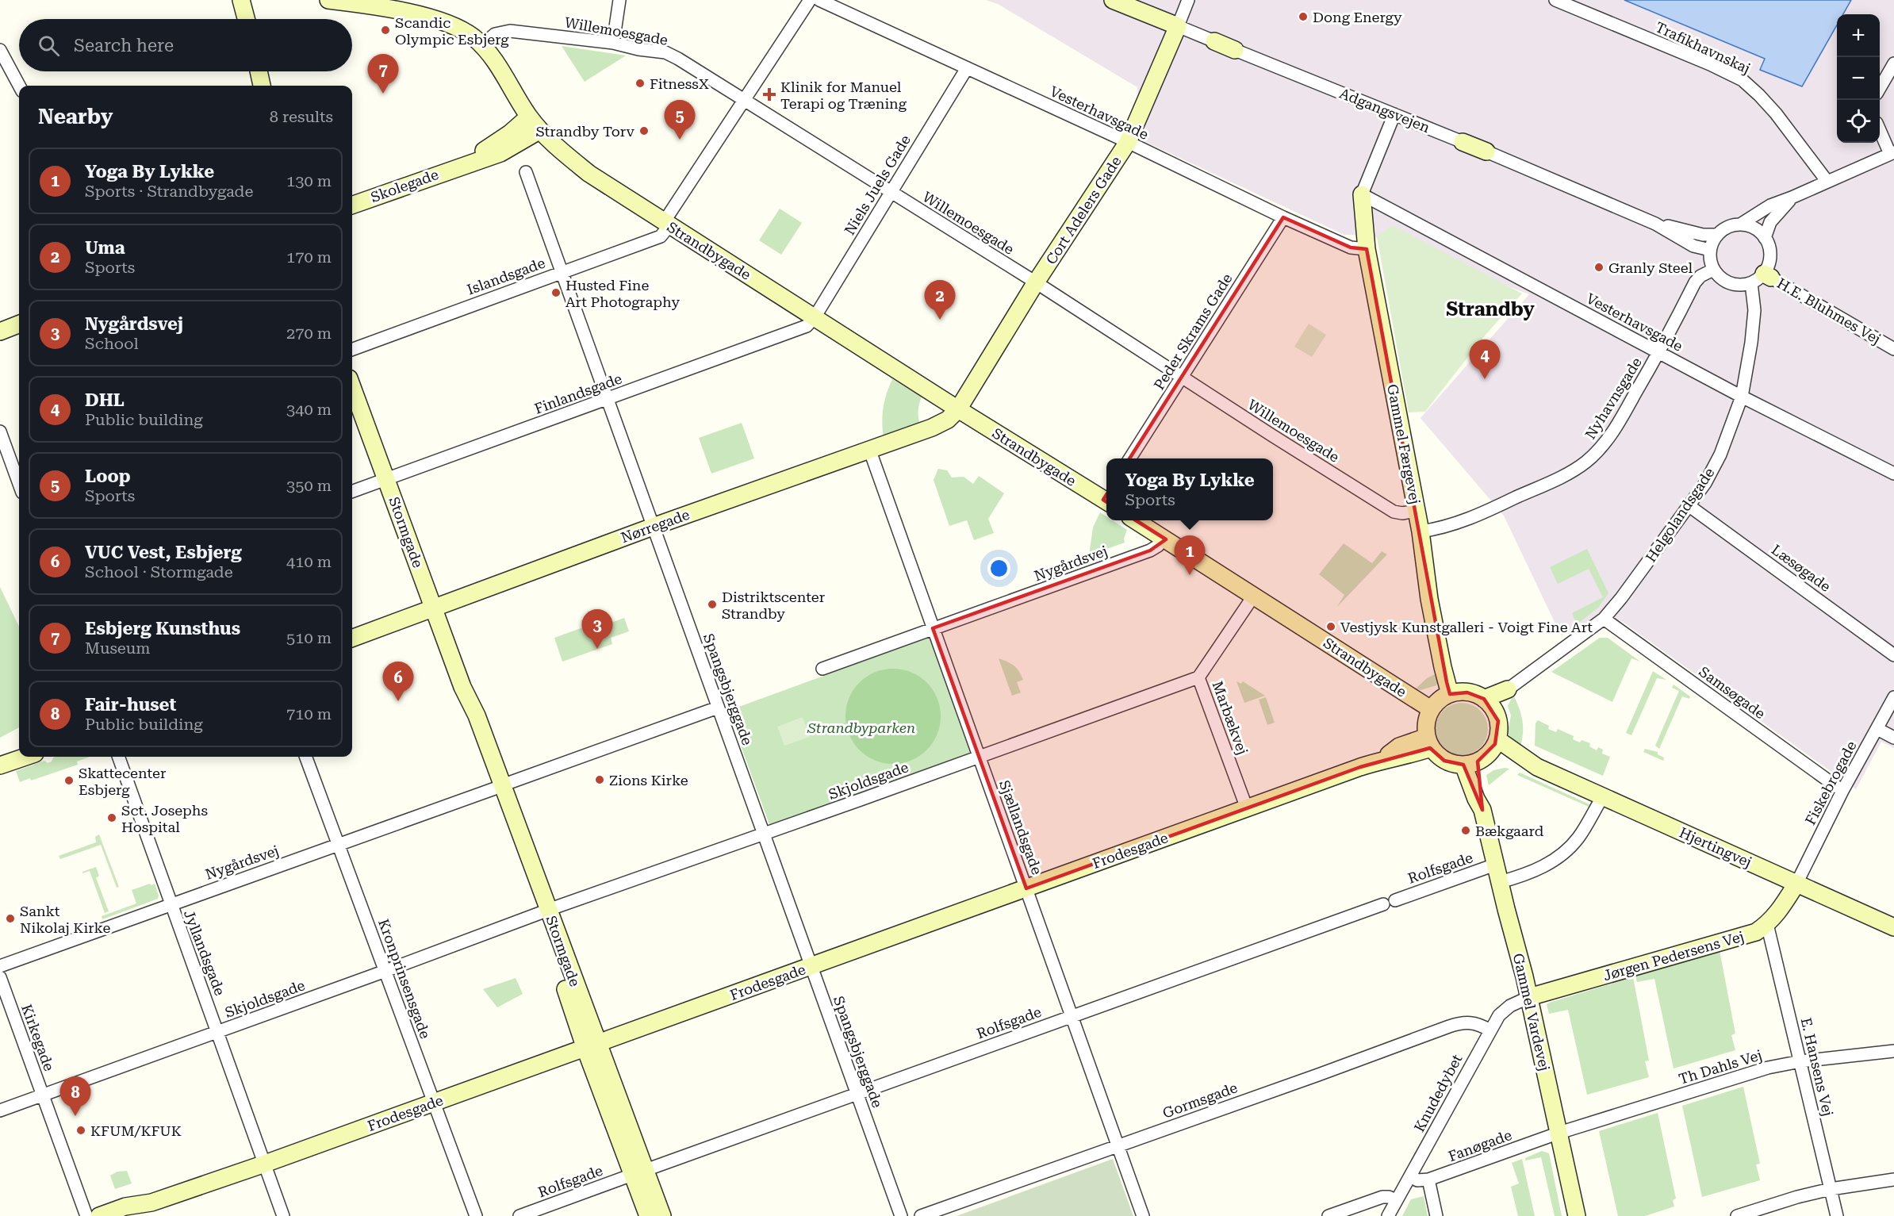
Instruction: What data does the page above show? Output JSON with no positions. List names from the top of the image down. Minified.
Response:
{"streets":{"street":["Willemoesgade","Trafikhavnskaj","Adgangsvejen","Vesterhavsgade","Niels Juels Gade","Skolegade","Cort Adelers Gade","Strandbygade","Islandsgade","H.E. Bluhmes Vej","Peder Skrams Gade","Finlandsgade","Nyhavnsgade","Gammel Færgevej","Helgolandsgade","Nørregade","Stormgade","Nygårdsvej","Læsøgade","Spangsbjerggade","Samsøgade","Marbækvej","Skjoldsgade","Fiskebrogade","Sjællandsgade","Hjertingvej","Frodesgade","Rolfsgade","Jyllandsgade","Jørgen Pedersens Vej","Kronprinsensgade","Gammel Vardevej","Kirkegade","Th Dahls Vej","E. Hansens Vej","Knudedybet","Gormsgade","Fanøgade"]},"crossings":[["Willemoesgade","Niels Juels Gade"],["Willemoesgade","Cort Adelers Gade"],["Willemoesgade","Strandbygade"],["Willemoesgade","Islandsgade"],["Willemoesgade","Peder Skrams Gade"],["Willemoesgade","Gammel Færgevej"],["Adgangsvejen","Cort Adelers Gade"],["Adgangsvejen","H.E. Bluhmes Vej"],["Adgangsvejen","Nyhavnsgade"],["Adgangsvejen","Helgolandsgade"],["Vesterhavsgade","Niels Juels Gade"],["Vesterhavsgade","Cort Adelers Gade"],["Vesterhavsgade","Peder Skrams Gade"],["Vesterhavsgade","Nyhavnsgade"],["Vesterhavsgade","Gammel Færgevej"],["Vesterhavsgade","Helgolandsgade"],["Niels Juels Gade","Strandbygade"],["Niels Juels Gade","Finlandsgade"],["Skolegade","Strandbygade"],["Cort Adelers Gade","Strandbygade"],["Cort Adelers Gade","Nørregade"],["Strandbygade","Islandsgade"],["Strandbygade","Finlandsgade"],["Strandbygade","Gammel Færgevej"],["Strandbygade","Helgolandsgade"],["Strandbygade","Nørregade"],["Strandbygade","Nygårdsvej"],["Strandbygade","Marbækvej"],["Strandbygade","Hjertingvej"],["Strandbygade","Frodesgade"],["Strandbygade","Gammel Vardevej"],["Islandsgade","Spangsbjerggade"],["H.E. Bluhmes Vej","Nyhavnsgade"],["H.E. Bluhmes Vej","Helgolandsgade"],["Finlandsgade","Stormgade"],["Finlandsgade","Spangsbjerggade"],["Nyhavnsgade","Gammel Færgevej"],["Nyhavnsgade","Helgolandsgade"],["Gammel Færgevej","Helgolandsgade"],["Gammel Færgevej","Hjertingvej"],["Gammel Færgevej","Frodesgade"],["Gammel Færgevej","Gammel Vardevej"],["Helgolandsgade","Læsøgade"],["Helgolandsgade","Samsøgade"],["Helgolandsgade","Hjertingvej"],["Helgolandsgade","Frodesgade"],["Helgolandsgade","Gammel Vardevej"],["Nørregade","Stormgade"],["Nørregade","Spangsbjerggade"],["Nørregade","Sjællandsgade"],["Stormgade","Nygårdsvej"],["Stormgade","Skjoldsgade"],["Stormgade","Frodesgade"],["Stormgade","Rolfsgade"],["Nygårdsvej","Spangsbjerggade"],["Nygårdsvej","Sjællandsgade"],["Nygårdsvej","Jyllandsgade"],["Nygårdsvej","Kronprinsensgade"],["Spangsbjerggade","Skjoldsgade"],["Spangsbjerggade","Frodesgade"],["Spangsbjerggade","Rolfsgade"],["Samsøgade","Fiskebrogade"],["Marbækvej","Skjoldsgade"],["Marbækvej","Frodesgade"],["Skjoldsgade","Sjællandsgade"],["Skjoldsgade","Jyllandsgade"],["Skjoldsgade","Kronprinsensgade"],["Skjoldsgade","Kirkegade"],["Fiskebrogade","Hjertingvej"],["Fiskebrogade","Jørgen Pedersens Vej"],["Sjællandsgade","Frodesgade"],["Sjællandsgade","Rolfsgade"],["Sjællandsgade","Gormsgade"],["Hjertingvej","Frodesgade"],["Hjertingvej","Jørgen Pedersens Vej"],["Hjertingvej","Gammel Vardevej"],["Frodesgade","Jyllandsgade"],["Frodesgade","Kronprinsensgade"],["Frodesgade","Gammel Vardevej"],["Rolfsgade","Gammel Vardevej"],["Jørgen Pedersens Vej","Gammel Vardevej"],["Jørgen Pedersens Vej","E. Hansens Vej"],["Jørgen Pedersens Vej","Knudedybet"],["Gammel Vardevej","Th Dahls Vej"],["Gammel Vardevej","Knudedybet"],["Gammel Vardevej","Fanøgade"],["Th Dahls Vej","E. Hansens Vej"],["Th Dahls Vej","Fanøgade"],["Knudedybet","Gormsgade"],["Knudedybet","Fanøgade"]],"districts":["Strandby"],"parks":["Strandbyparken"],"places":{"other":["Dong Energy","Scandic Olympic Esbjerg","FitnessX","Strandby Torv","Granly Steel","Husted Fine Art Photography","Distriktscenter Strandby","Vestjysk Kunstgalleri - Voigt Fine Art","Zions Kirke","Skattecenter Esbjerg","Sct. Josephs Hospital","Bækgaard","Sankt Nikolaj Kirke","KFUM/KFUK"],"health":["Klinik for Manuel Terapi og Træning"]},"page":{"map_buttons":["+","−"],"search":"Search here","pins":["7","5","2","4","1","3","6","8"],"heading":["Nearby","8 results"],"list":[{"mark":"1","name":"Yoga By Lykke","note":"Sports · Strandbygade","value":"130 m"},{"mark":"2","name":"Uma","note":"Sports","value":"170 m"},{"mark":"3","name":"Nygårdsvej","note":"School","value":"270 m"},{"mark":"4","name":"DHL","note":"Public building","value":"340 m"},{"mark":"5","name":"Loop","note":"Sports","value":"350 m"},{"mark":"6","name":"VUC Vest, Esbjerg","note":"School · Stormgade","value":"410 m"},{"mark":"7","name":"Esbjerg Kunsthus","note":"Museum","value":"510 m"},{"mark":"8","name":"Fair-huset","note":"Public building","value":"710 m"}],"popup":["Yoga By Lykke","Sports"]}}
